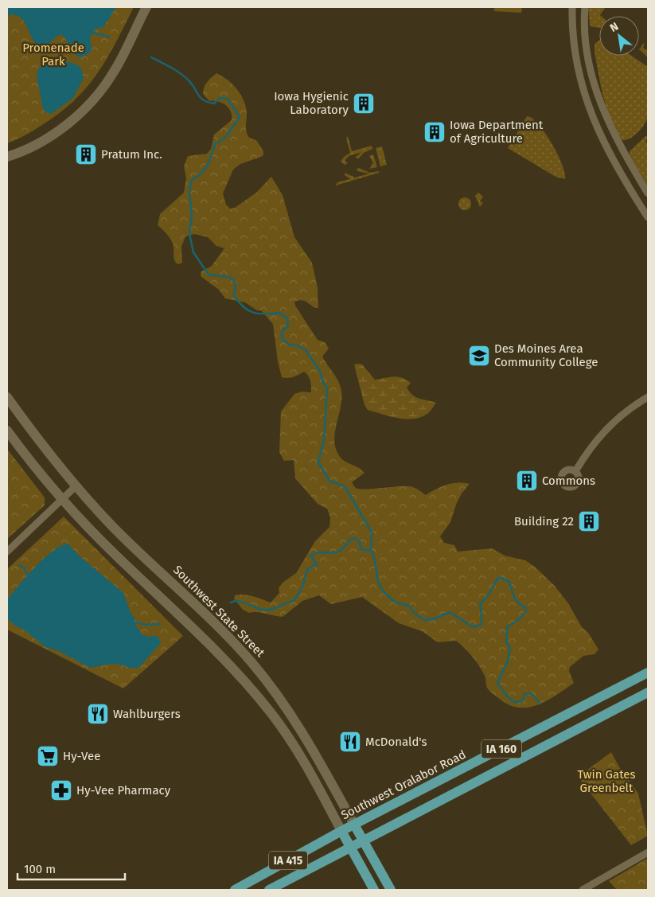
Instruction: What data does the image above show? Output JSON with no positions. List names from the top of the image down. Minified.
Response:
{"streets":{"main road":["Southwest State Street","IA 160","Southwest Oralabor Road","IA 415"]},"crossings":[["Southwest State Street","IA 160"],["Southwest State Street","Southwest Oralabor Road"],["IA 160","IA 415"]],"parks":["Promenade Park","Twin Gates Greenbelt"],"places":{"building":["Iowa Hygienic Laboratory","Iowa Department of Agriculture","Pratum Inc.","Commons","Building 22"],"school or university":["Des Moines Area Community College"],"restaurant":["Wahlburgers","McDonald's"],"supermarket":["Hy-Vee"],"pharmacy":["Hy-Vee Pharmacy"]},"scale_bar":"100 m","north":"top left"}
